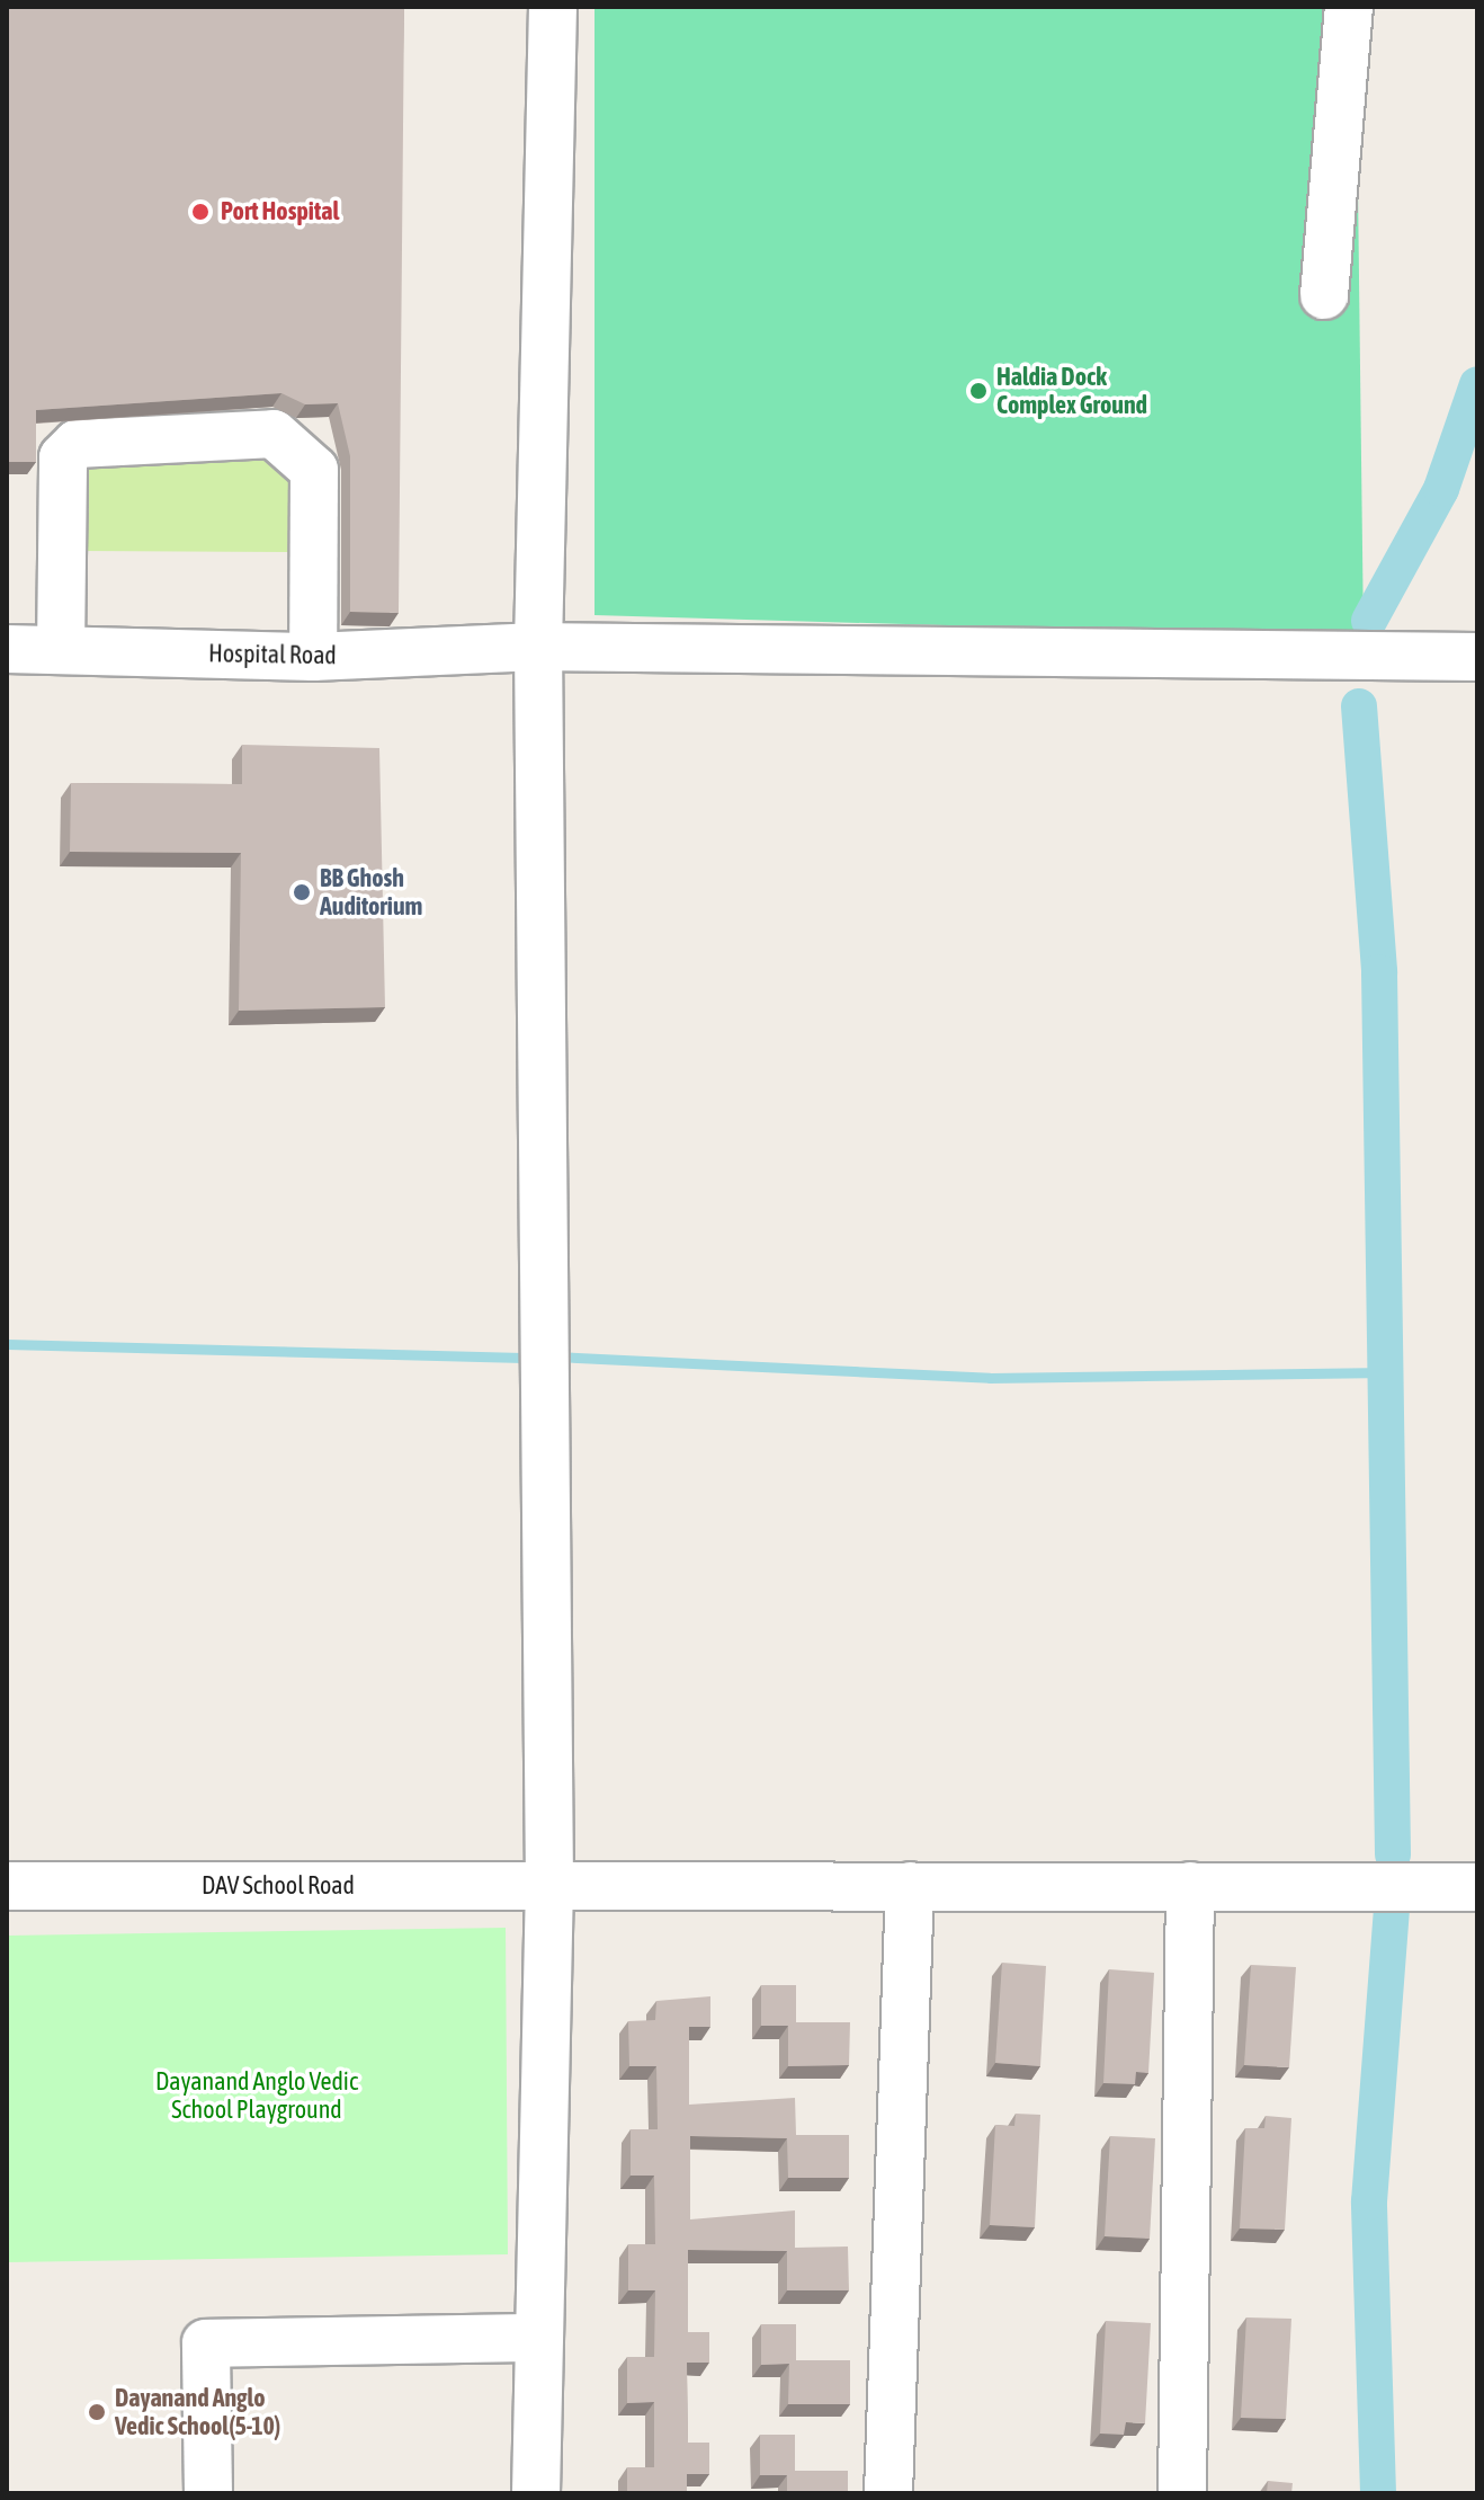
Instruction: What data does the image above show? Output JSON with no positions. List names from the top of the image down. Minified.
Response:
{"streets":{"street":["Hospital Road","DAV School Road"]},"parks":["Dayanand Anglo Vedic School Playground"],"places":["Port Hospital","Haldia Dock Complex Ground","BB Ghosh Auditorium","Dayanand Anglo Vedic School(5-10)"]}
